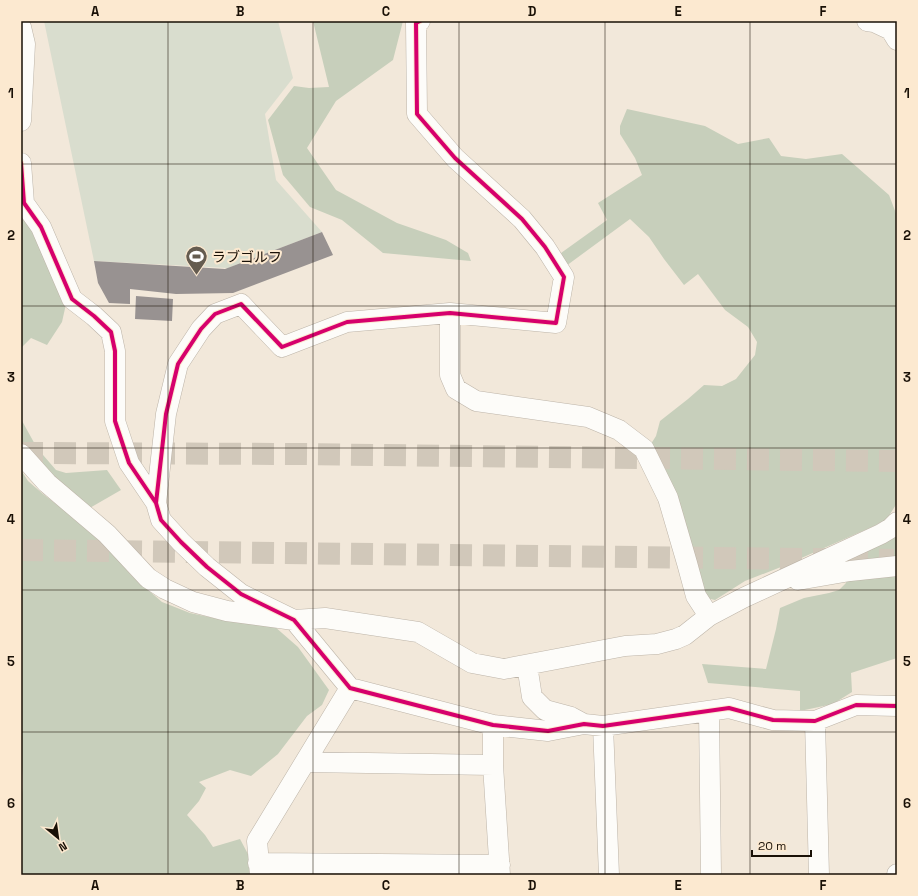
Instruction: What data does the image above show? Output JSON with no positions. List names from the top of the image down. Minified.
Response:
{"places":{"sports":["ラブゴルフ"]},"scale_bar":"20 m","north":"bottom right","grid":{"columns":["A","B","C","D","E","F"],"rows":["1","2","3","4","5","6"]}}
